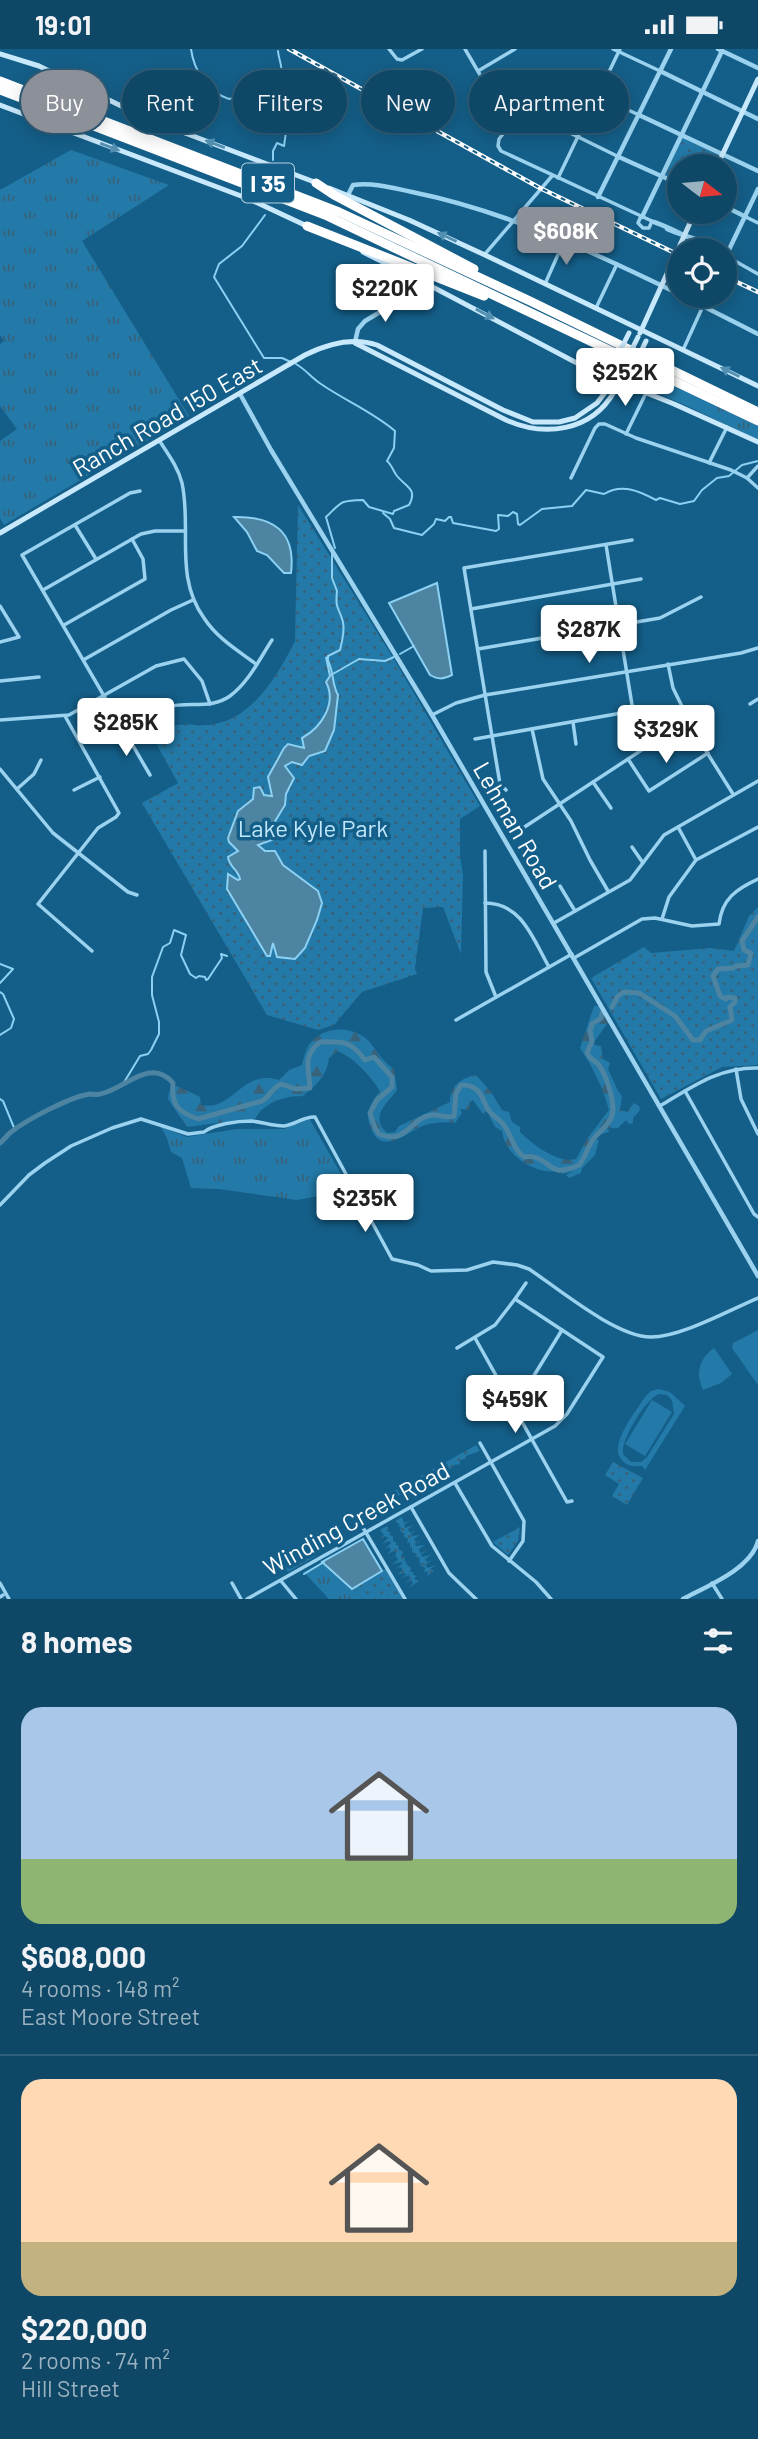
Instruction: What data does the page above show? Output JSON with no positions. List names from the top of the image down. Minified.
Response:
{"streets":{"highway":["I 35"],"main road":["Ranch Road 150 East"],"street":["Lehman Road","Winding Creek Road"]},"crossings":[["Ranch Road 150 East","Lehman Road"]],"parks":["Lake Kyle Park"],"north":"right","page":{"status":"19:01","chip":["Buy","Rent","Filters","New","Apartment"],"price":["$608K","$220K","$252K","$287K","$285K","$329K","$235K","$459K"],"heading":"8 homes","list":[{"name":"$608,000","note":"4 rooms · 148 m² · East Moore Street"},{"name":"$220,000","note":"2 rooms · 74 m² · Hill Street"}]}}
